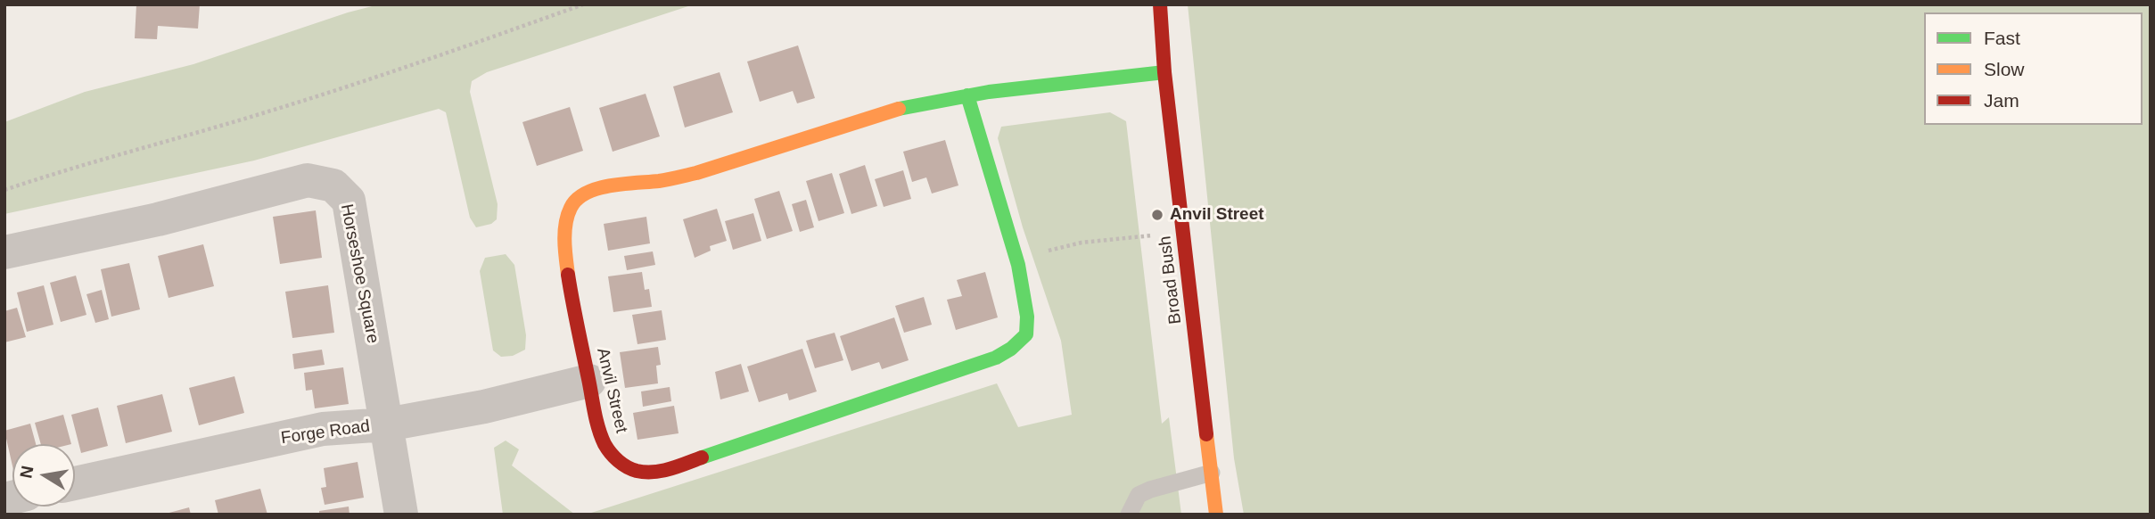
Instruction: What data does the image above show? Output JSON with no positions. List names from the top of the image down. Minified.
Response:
{"streets":{"street":["Horseshoe Square","Broad Bush","Anvil Street","Forge Road"]},"crossings":[["Horseshoe Square","Forge Road"],["Broad Bush","Anvil Street"],["Anvil Street","Forge Road"]],"places":["Anvil Street"],"legend":["Fast","Slow","Jam"],"north":"left"}
